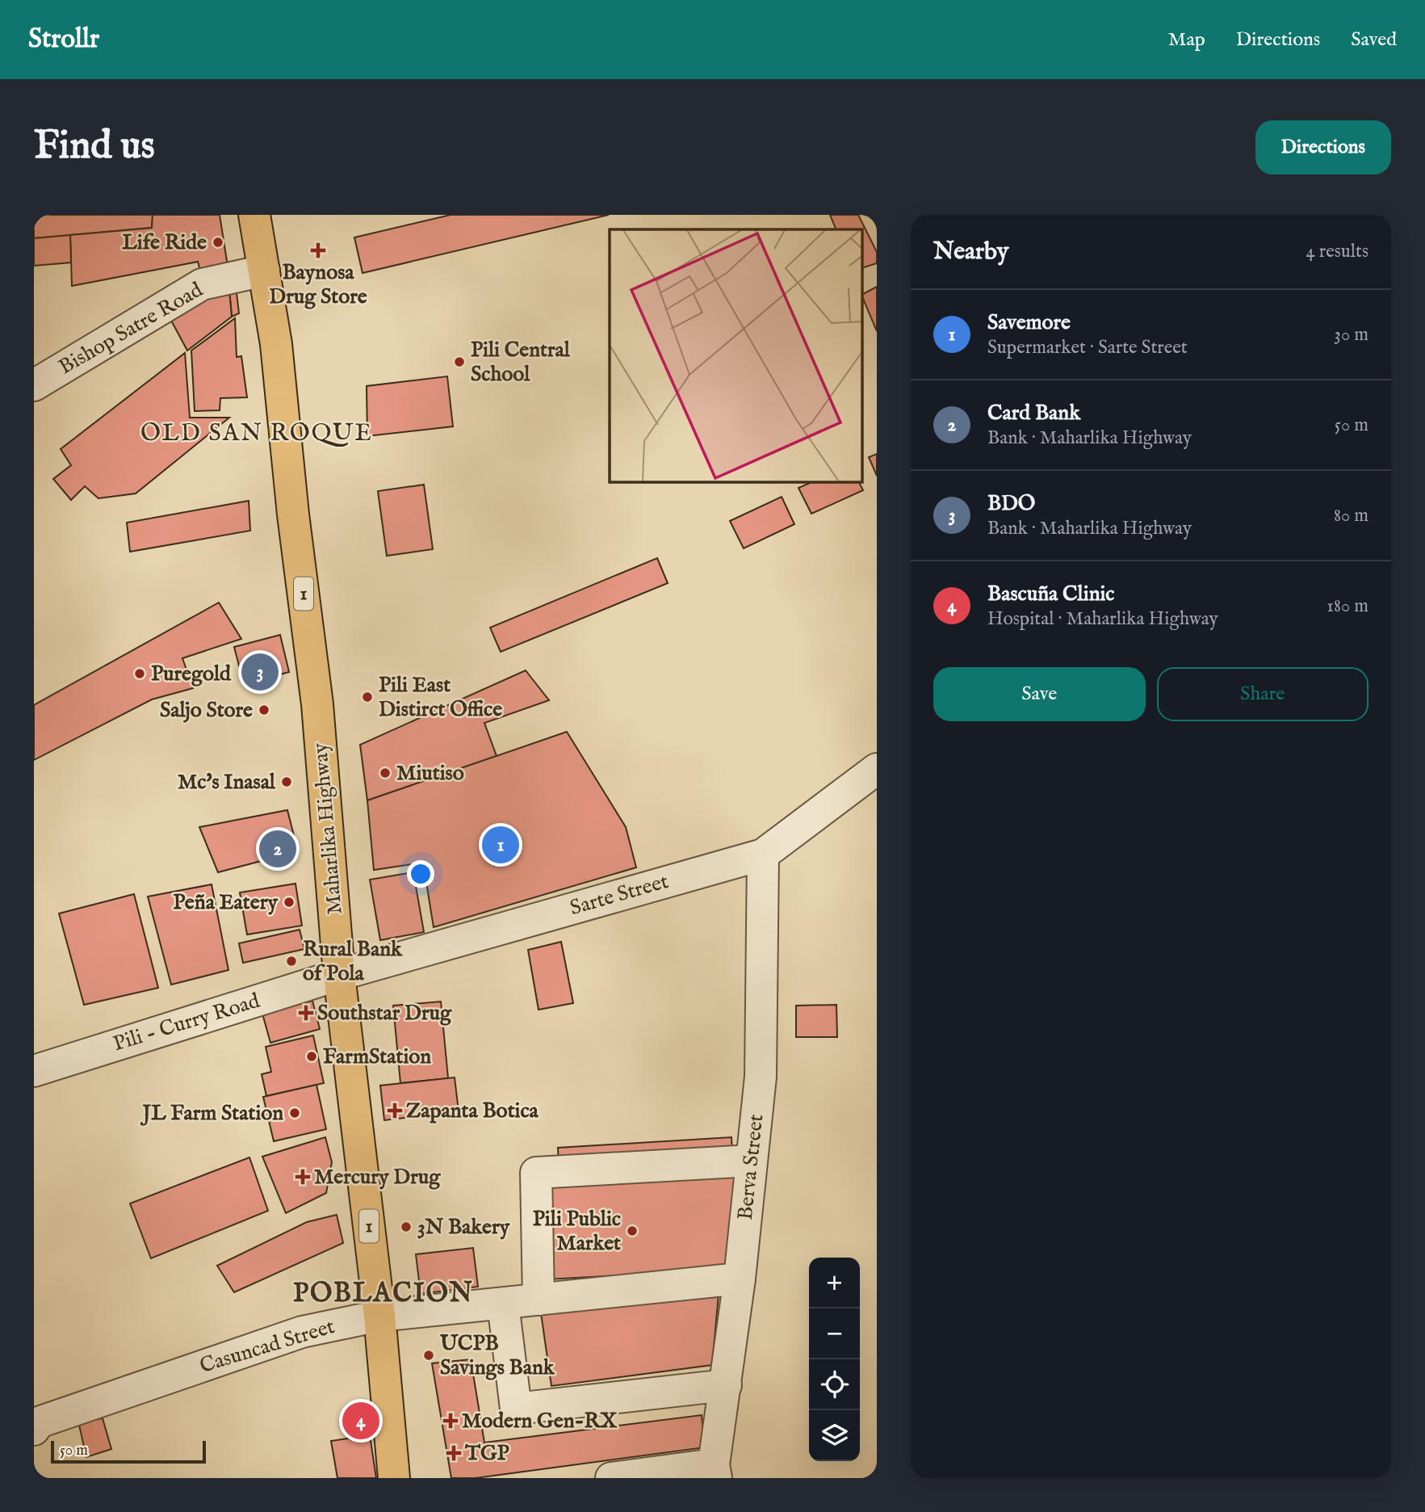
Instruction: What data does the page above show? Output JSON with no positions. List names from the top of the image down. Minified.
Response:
{"streets":{"main road":["1","Maharlika Highway"],"street":["Bishop Satre Road","Sarte Street","Pili - Curry Road","Berva Street","Casuncad Street"]},"crossings":[["Bishop Satre Road","Maharlika Highway"],["Maharlika Highway","Sarte Street"],["Maharlika Highway","Pili - Curry Road"],["Maharlika Highway","Casuncad Street"],["Sarte Street","Pili - Curry Road"],["Sarte Street","Berva Street"],["Berva Street","Casuncad Street"]],"districts":["OLD SAN ROQUE","POBLACION"],"places":{"other":["Life Ride","Pili Central School","Puregold","Pili East Distirct Office","Saljo Store","Miutiso","Mc's Inasal","Peña Eatery","Rural Bank of Pola","FarmStation","JL Farm Station","3N Bakery","Pili Public Market","UCPB Savings Bank"],"health":["Baynosa Drug Store","Southstar Drug","Zapanta Botica","Mercury Drug","Modern Gen-RX","TGP"]},"scale_bar":"50 m","page":{"header":"Strollr","nav":["Map","Directions","Saved"],"buttons":["Directions",["Save","Share"]],"title":"Find us","heading":["Nearby","4 results"],"list":[{"mark":"1","name":"Savemore","note":"Supermarket · Sarte Street","value":"30 m"},{"mark":"2","name":"Card Bank","note":"Bank · Maharlika Highway","value":"50 m"},{"mark":"3","name":"BDO","note":"Bank · Maharlika Highway","value":"80 m"},{"mark":"4","name":"Bascuña Clinic","note":"Hospital · Maharlika Highway","value":"180 m"}],"pins":["3","1","2","4"],"map_buttons":["+","−"],"scale":"50 m"}}
